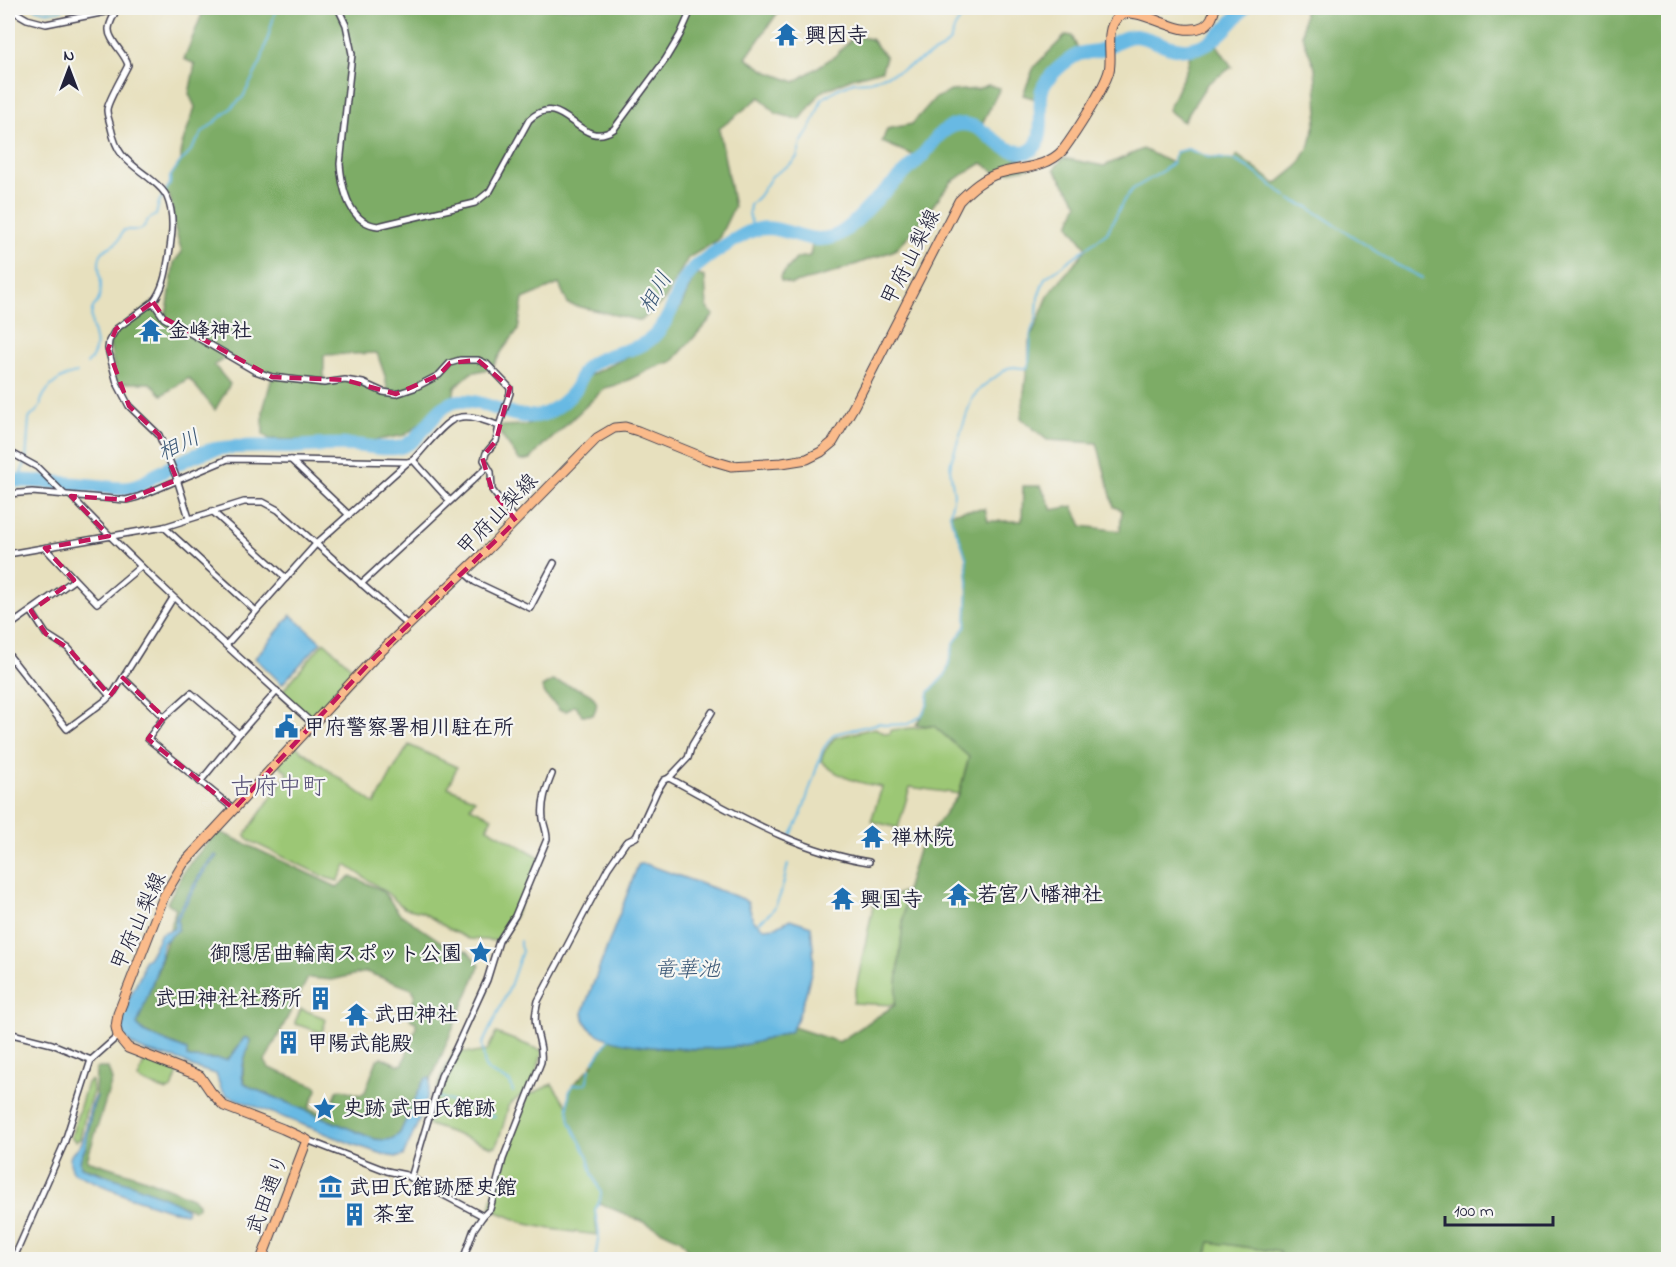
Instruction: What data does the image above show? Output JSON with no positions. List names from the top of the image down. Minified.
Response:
{"streets":{"main road":["甲府山梨線","武田通り"]},"districts":["古府中町"],"water":["相川","竜華池"],"places":{"temple":["興因寺","金峰神社","禅林院","若宮八幡神社","興国寺","武田神社"],"public building":["甲府警察署相川駐在所"],"place":["御隠居曲輪南スポット公園","史跡 武田氏館跡"],"building":["武田神社社務所","甲陽武能殿","茶室"],"museum":["武田氏館跡歴史館"]},"scale_bar":"100 m","north":"top"}
